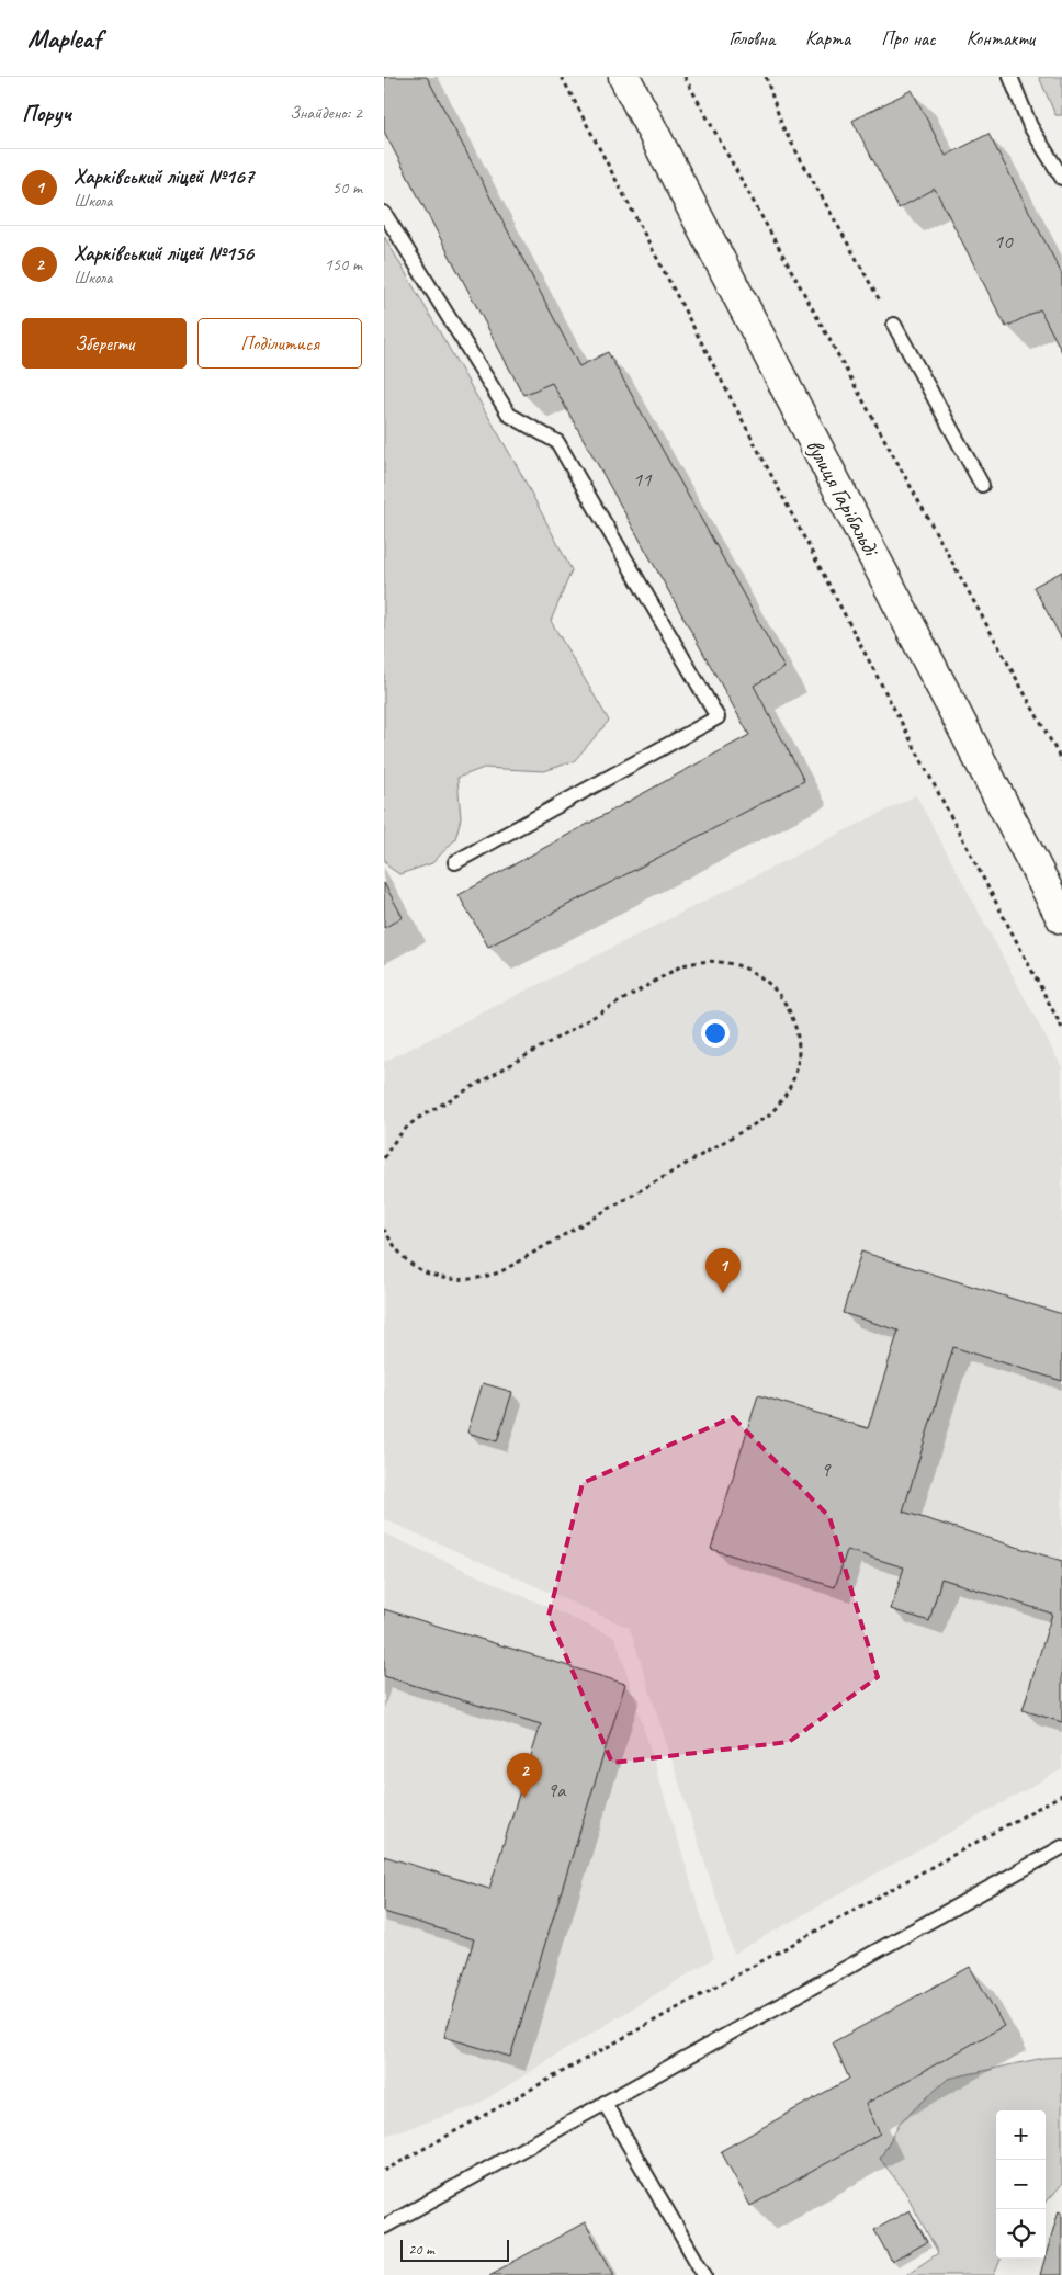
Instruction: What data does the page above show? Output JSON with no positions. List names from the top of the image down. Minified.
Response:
{"streets":{"street":["вулиця Гарібальді"]},"house_numbers":["10","11","9","9а"],"scale_bar":"20 m","page":{"header":"Mapleaf","nav":["Головна","Карта","Про нас","Контакти"],"heading":["Поруч","Знайдено: 2"],"list":[{"mark":"1","name":"Харківський ліцей №167","note":"Школа","value":"50 m"},{"mark":"2","name":"Харківський ліцей №156","note":"Школа","value":"150 m"}],"buttons":["Зберегти","Поділитися"],"pins":["1","2"],"map_buttons":["+","−"],"scale":"20 m"}}
